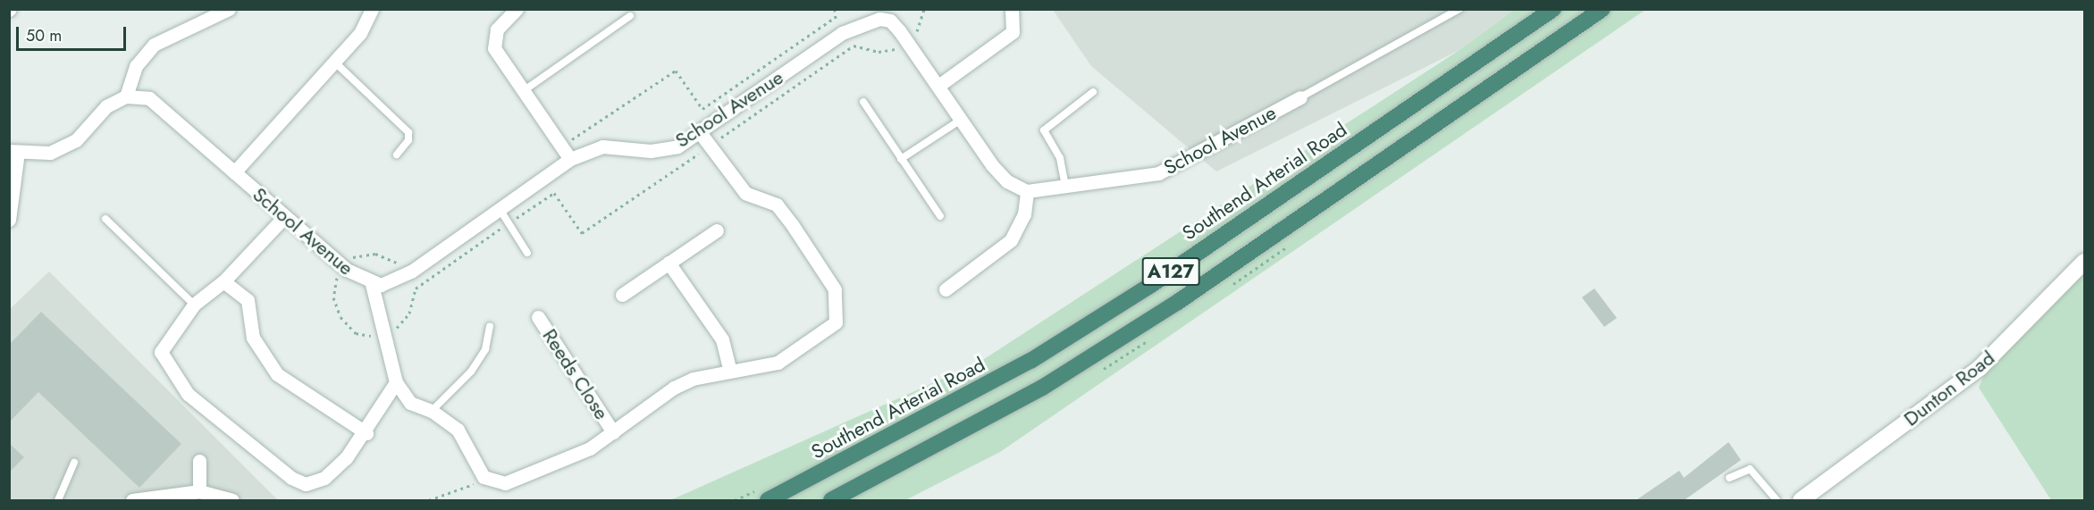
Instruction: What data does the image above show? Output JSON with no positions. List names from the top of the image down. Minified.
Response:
{"streets":{"highway":["Southend Arterial Road","A127"],"street":["School Avenue","Reeds Close","Dunton Road"]},"scale_bar":"50 m"}
